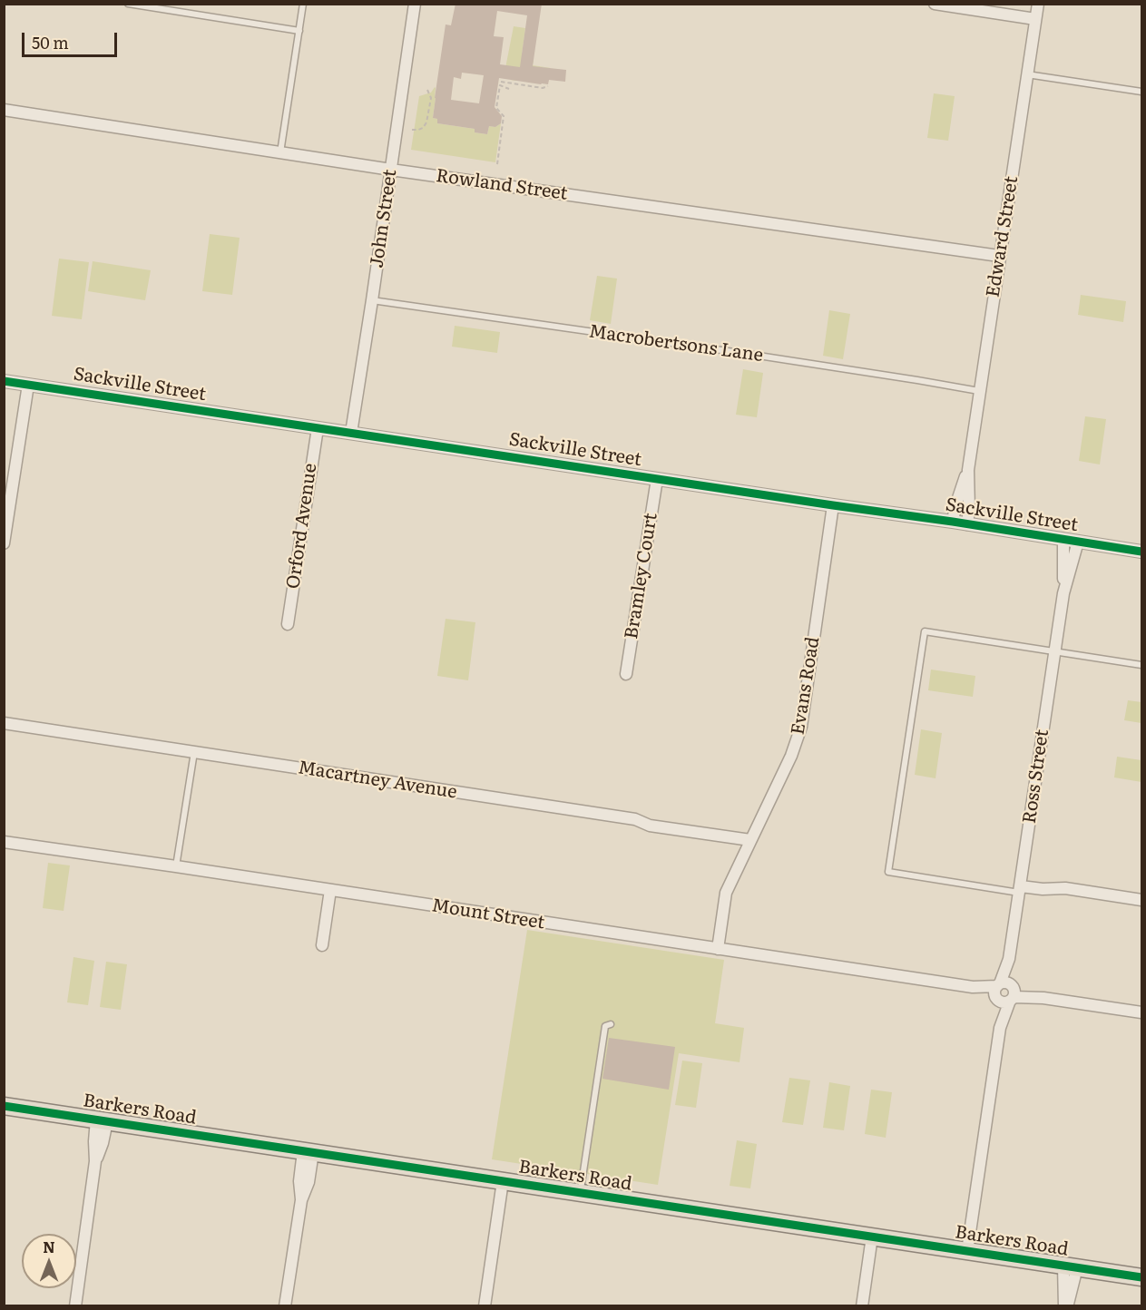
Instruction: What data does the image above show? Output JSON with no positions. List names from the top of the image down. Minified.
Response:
{"streets":{"main road":["Barkers Road"],"street":["Rowland Street","John Street","Edward Street","Sackville Street","Orford Avenue","Bramley Court","Evans Road","Ross Street","Macartney Avenue","Mount Street"],"lane":["Macrobertsons Lane"]},"crossings":[["Rowland Street","John Street"],["Rowland Street","Edward Street"],["John Street","Macrobertsons Lane"],["John Street","Sackville Street"],["Edward Street","Macrobertsons Lane"],["Edward Street","Sackville Street"],["Sackville Street","Orford Avenue"],["Sackville Street","Bramley Court"],["Sackville Street","Evans Road"],["Sackville Street","Ross Street"],["Evans Road","Macartney Avenue"],["Evans Road","Mount Street"],["Ross Street","Mount Street"],["Ross Street","Barkers Road"]],"scale_bar":"50 m","north":"top"}
